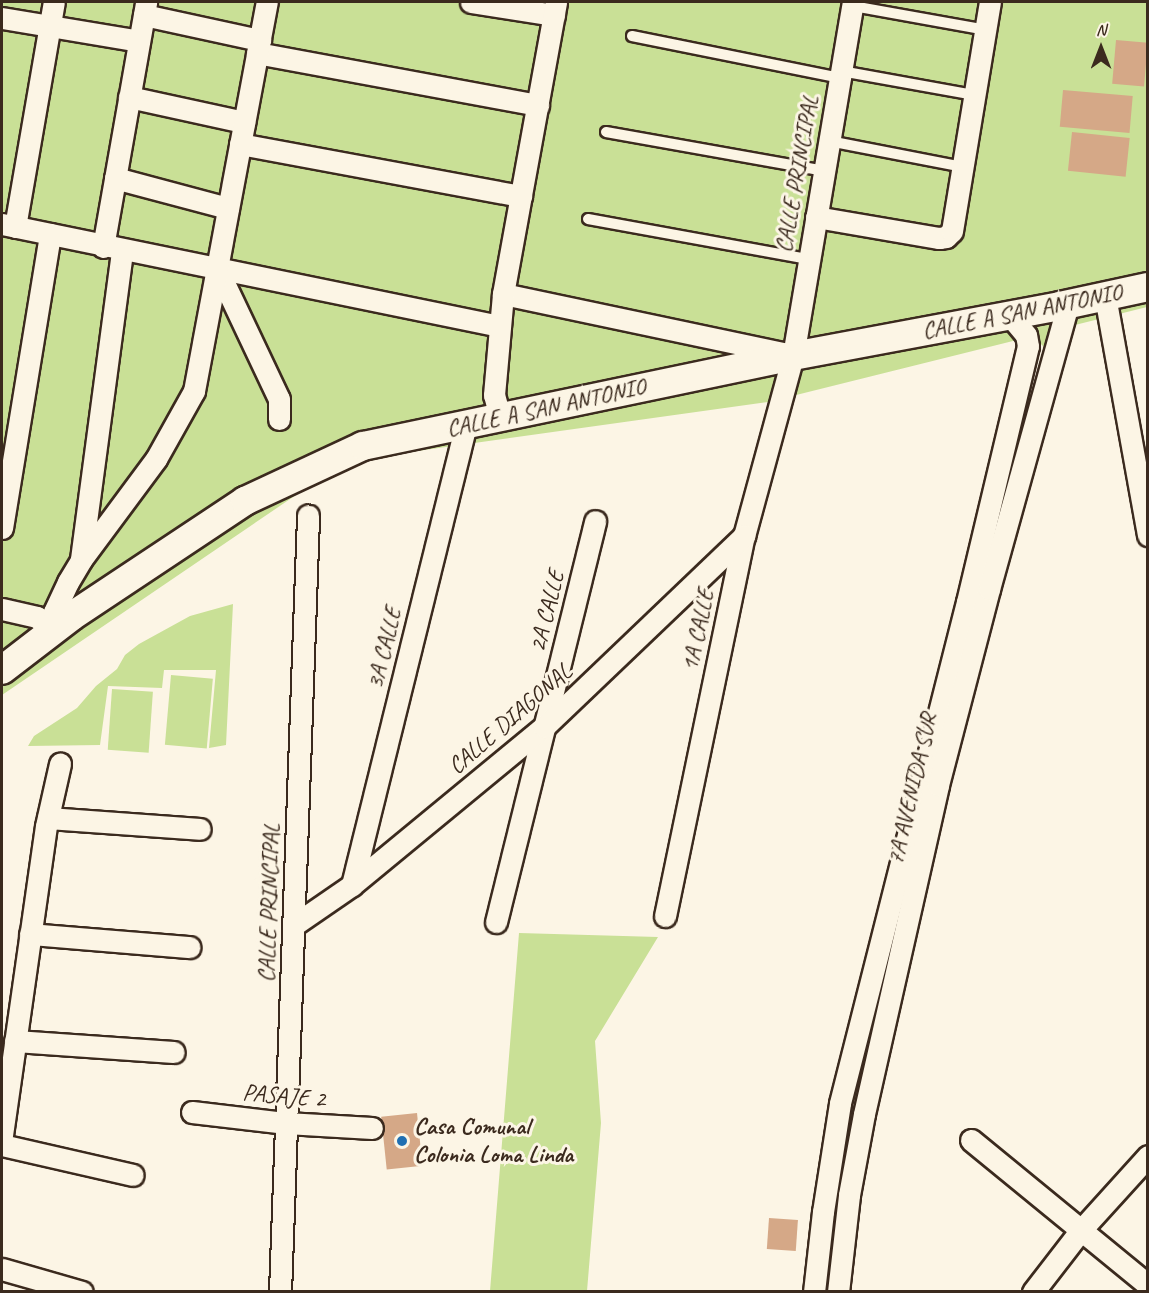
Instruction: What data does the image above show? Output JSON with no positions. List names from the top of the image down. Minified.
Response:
{"streets":{"street":["CALLE PRINCIPAL","CALLE A SAN ANTONIO","2A CALLE","1A CALLE","3A CALLE","CALLE DIAGONAL","7A AVENIDA SUR","PASAJE 2"]},"crossings":[["CALLE PRINCIPAL","CALLE A SAN ANTONIO"],["CALLE PRINCIPAL","1A CALLE"],["CALLE PRINCIPAL","CALLE DIAGONAL"],["CALLE PRINCIPAL","PASAJE 2"],["CALLE A SAN ANTONIO","1A CALLE"],["CALLE A SAN ANTONIO","3A CALLE"],["CALLE A SAN ANTONIO","7A AVENIDA SUR"],["2A CALLE","CALLE DIAGONAL"],["1A CALLE","CALLE DIAGONAL"],["3A CALLE","CALLE DIAGONAL"]],"places":["Casa Comunal Colonia Loma Linda"],"north":"top"}
